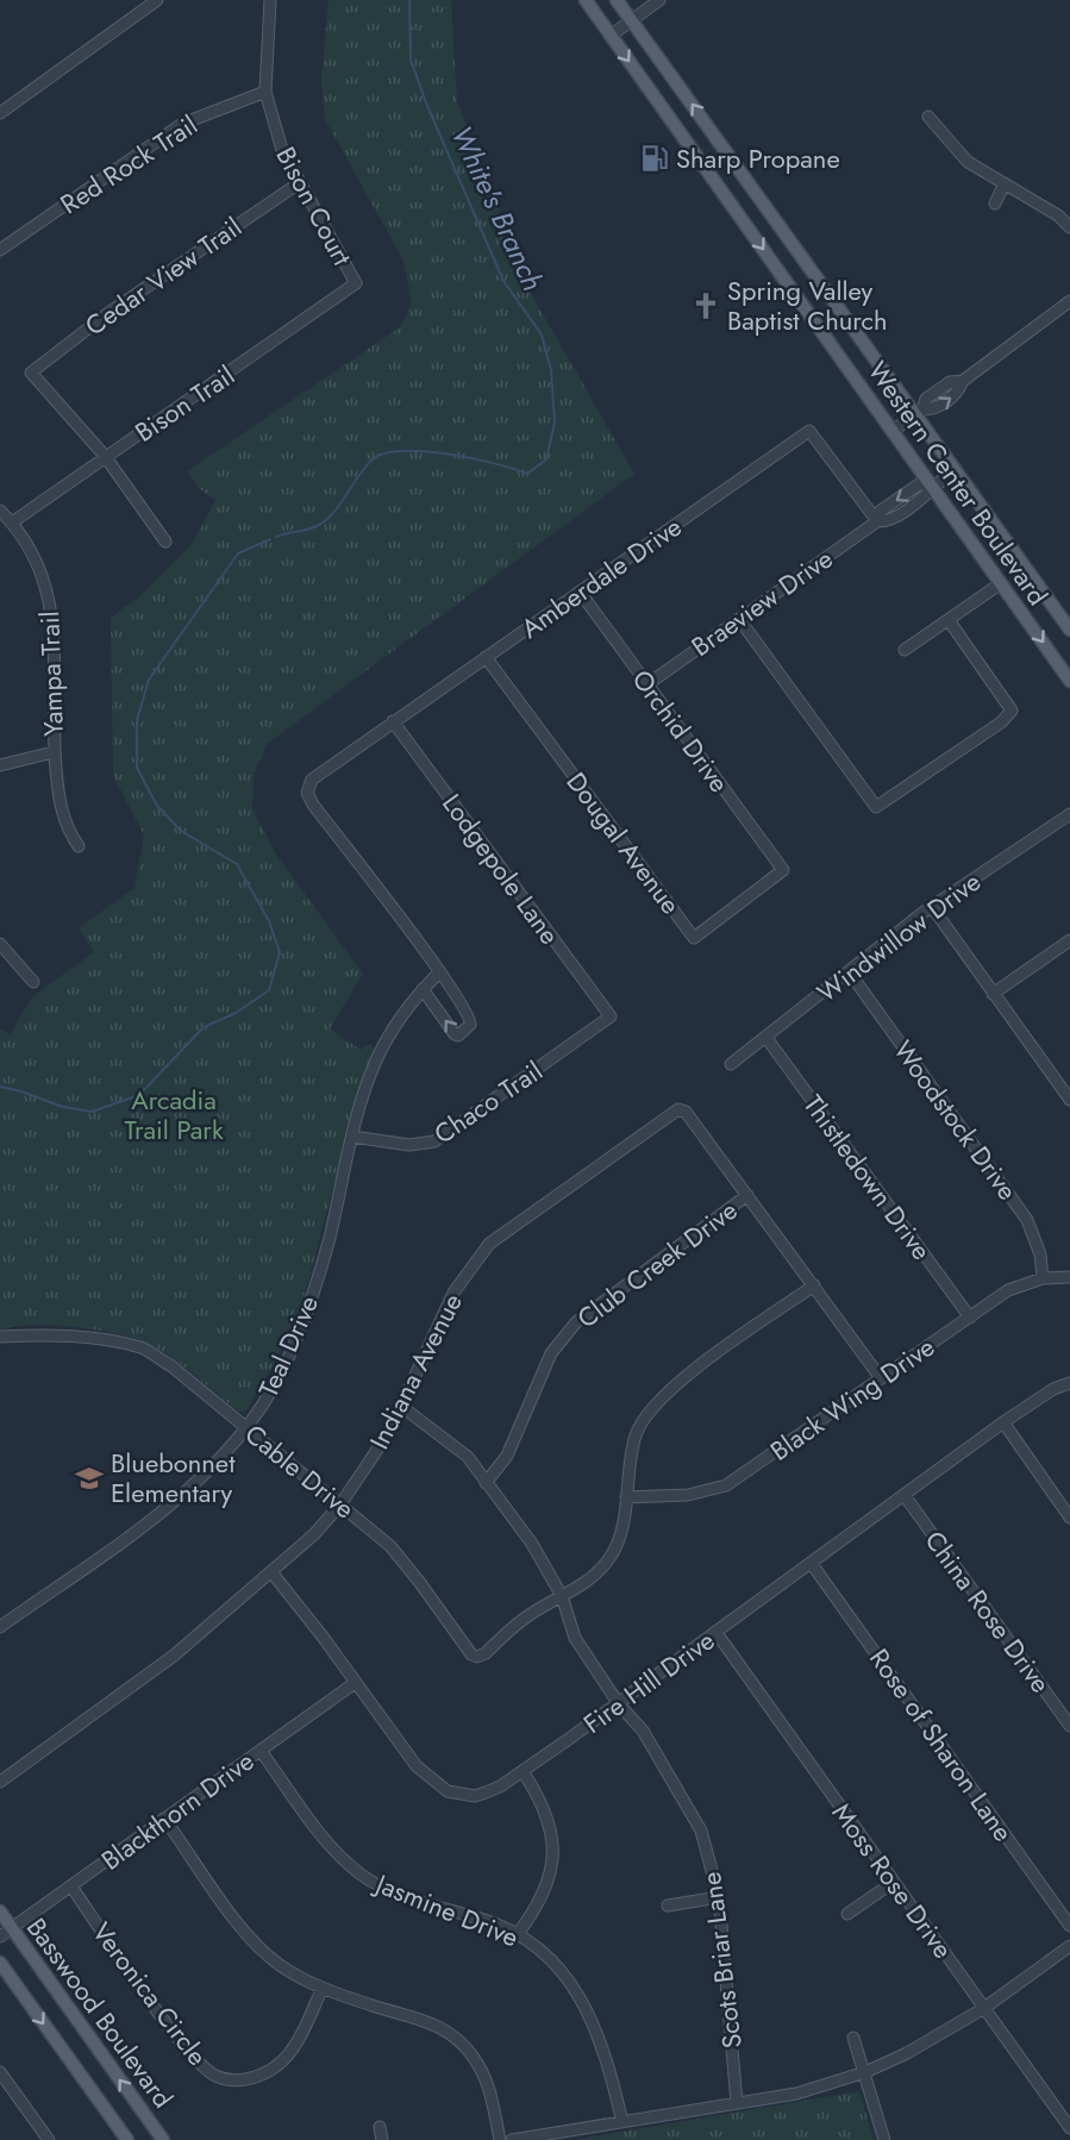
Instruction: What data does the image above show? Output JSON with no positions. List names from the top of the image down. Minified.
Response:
{"streets":{"main road":["Western Center Boulevard","Basswood Boulevard"],"street":["Red Rock Trail","Bison Court","Cedar View Trail","Bison Trail","Amberdale Drive","Braeview Drive","Yampa Trail","Orchid Drive","Dougal Avenue","Lodgepole Lane","Windwillow Drive","Chaco Trail","Woodstock Drive","Thistledown Drive","Club Creek Drive","Teal Drive","Indiana Avenue","Black Wing Drive","Cable Drive","China Rose Drive","Fire Hill Drive","Rose of Sharon Lane","Blackthorn Drive","Moss Rose Drive","Jasmine Drive","Scots Briar Lane","Veronica Circle"]},"crossings":[["Red Rock Trail","Bison Court"],["Bison Court","Cedar View Trail"],["Bison Court","Bison Trail"],["Cedar View Trail","Bison Trail"],["Bison Trail","Yampa Trail"],["Western Center Boulevard","Braeview Drive"],["Amberdale Drive","Braeview Drive"],["Amberdale Drive","Orchid Drive"],["Amberdale Drive","Dougal Avenue"],["Amberdale Drive","Lodgepole Lane"],["Amberdale Drive","Teal Drive"],["Braeview Drive","Orchid Drive"],["Orchid Drive","Dougal Avenue"],["Lodgepole Lane","Chaco Trail"],["Windwillow Drive","Woodstock Drive"],["Windwillow Drive","Thistledown Drive"],["Chaco Trail","Teal Drive"],["Woodstock Drive","Black Wing Drive"],["Thistledown Drive","Black Wing Drive"],["Club Creek Drive","Indiana Avenue"],["Club Creek Drive","Scots Briar Lane"],["Teal Drive","Cable Drive"],["Indiana Avenue","Cable Drive"],["Indiana Avenue","Fire Hill Drive"],["Indiana Avenue","Scots Briar Lane"],["Cable Drive","Scots Briar Lane"],["China Rose Drive","Fire Hill Drive"],["Fire Hill Drive","Rose of Sharon Lane"],["Fire Hill Drive","Blackthorn Drive"],["Fire Hill Drive","Moss Rose Drive"],["Fire Hill Drive","Scots Briar Lane"],["Blackthorn Drive","Jasmine Drive"],["Blackthorn Drive","Veronica Circle"],["Blackthorn Drive","Basswood Boulevard"]],"water":["White's Branch"],"parks":["Arcadia Trail Park"],"places":{"fuel station":["Sharp Propane"],"church":["Spring Valley Baptist Church"],"school or university":["Bluebonnet Elementary"]}}
